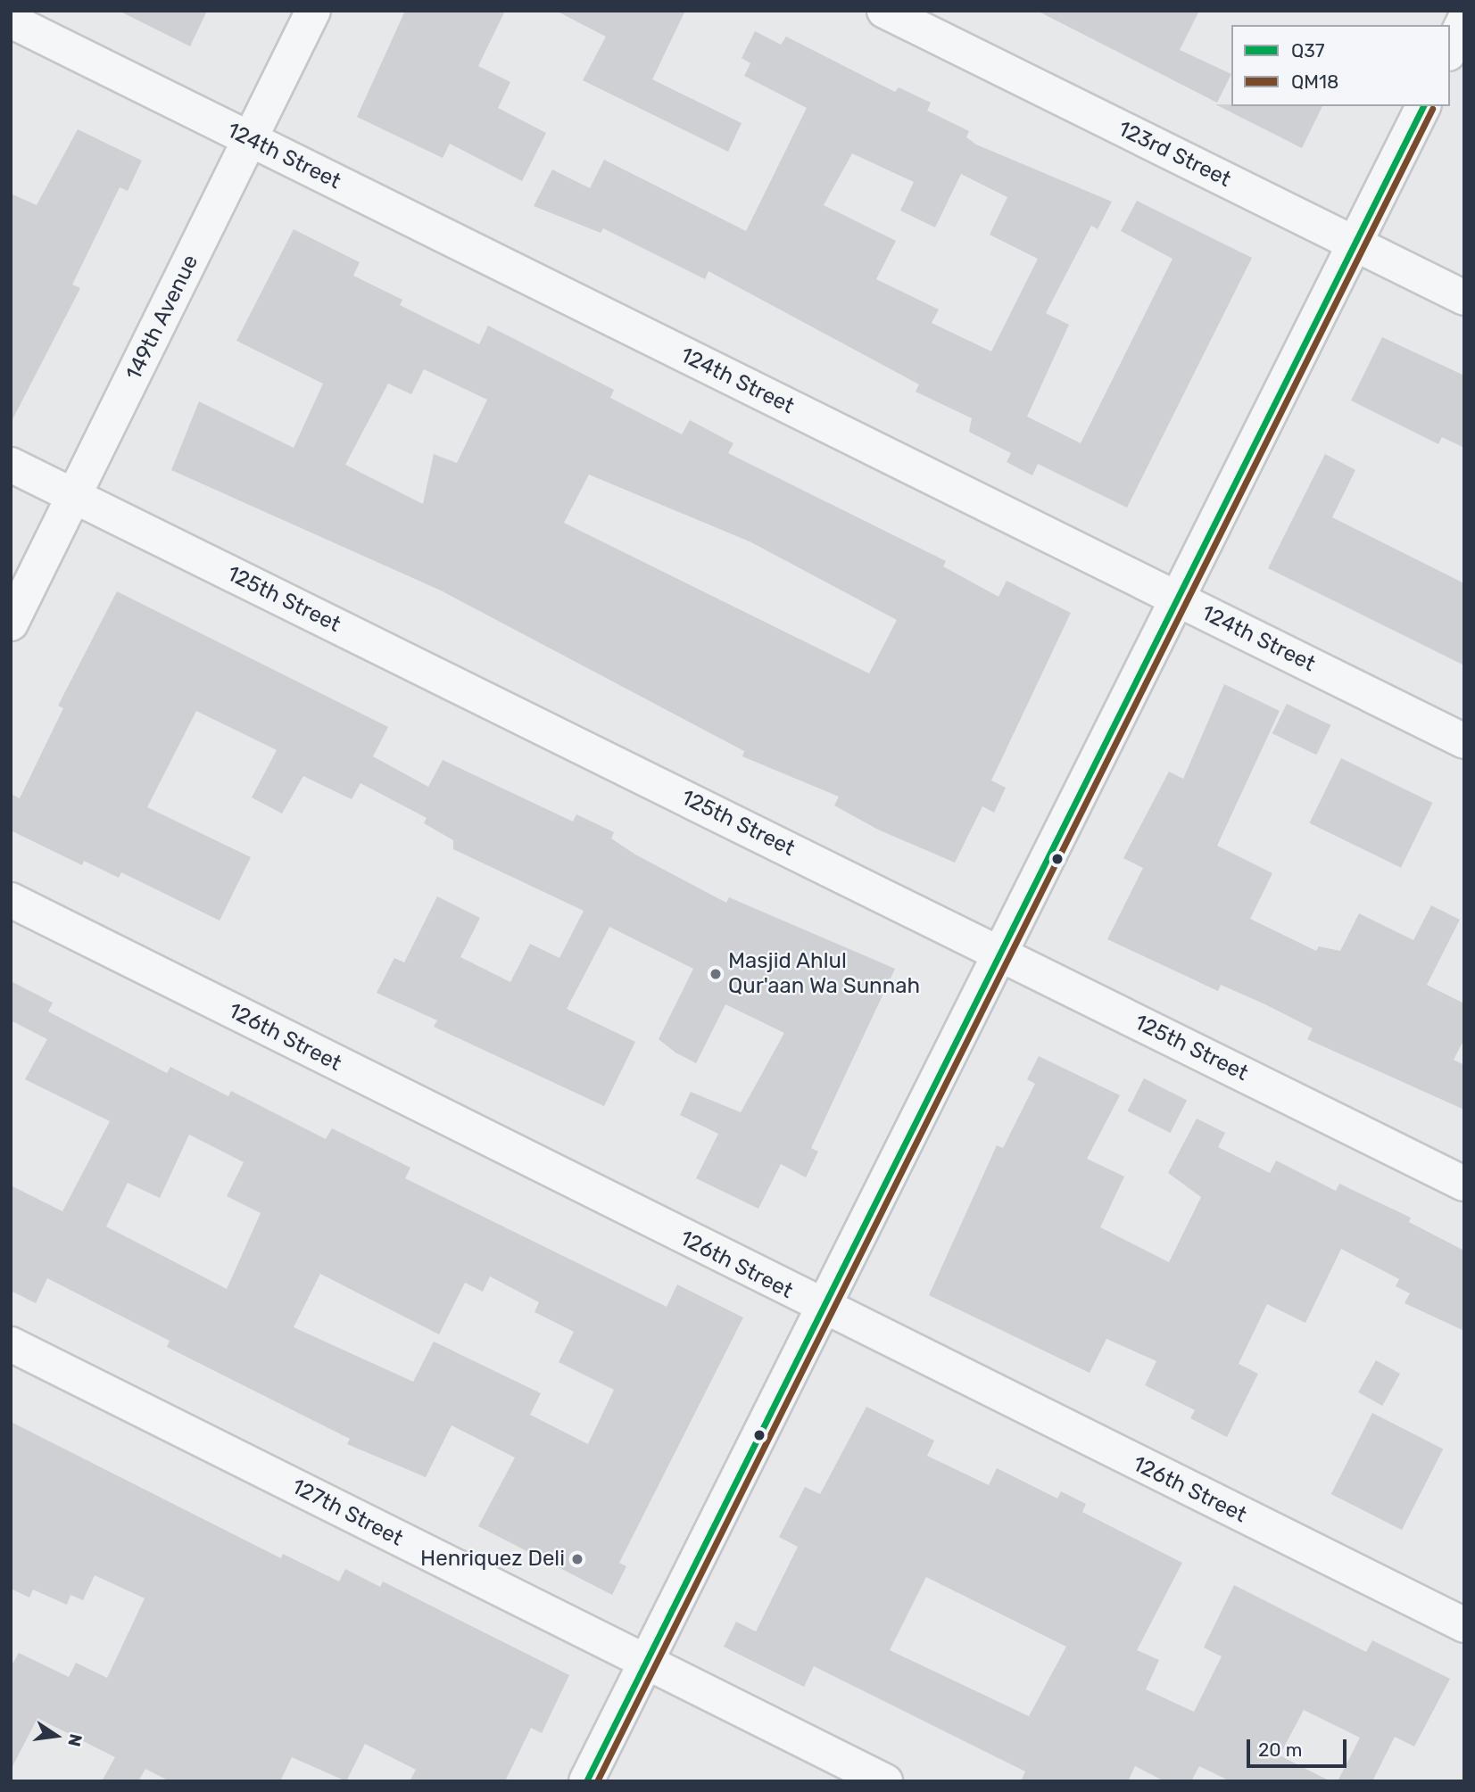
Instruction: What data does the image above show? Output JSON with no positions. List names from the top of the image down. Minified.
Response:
{"streets":{"street":["123rd Street","124th Street","149th Avenue","125th Street","126th Street","127th Street"]},"crossings":[["124th Street","149th Avenue"],["149th Avenue","125th Street"]],"places":["Masjid Ahlul Qur'aan Wa Sunnah","Henriquez Deli"],"lines":["transit line Q37","transit line QM18"],"legend":["Q37","QM18"],"scale_bar":"20 m","north":"right"}
